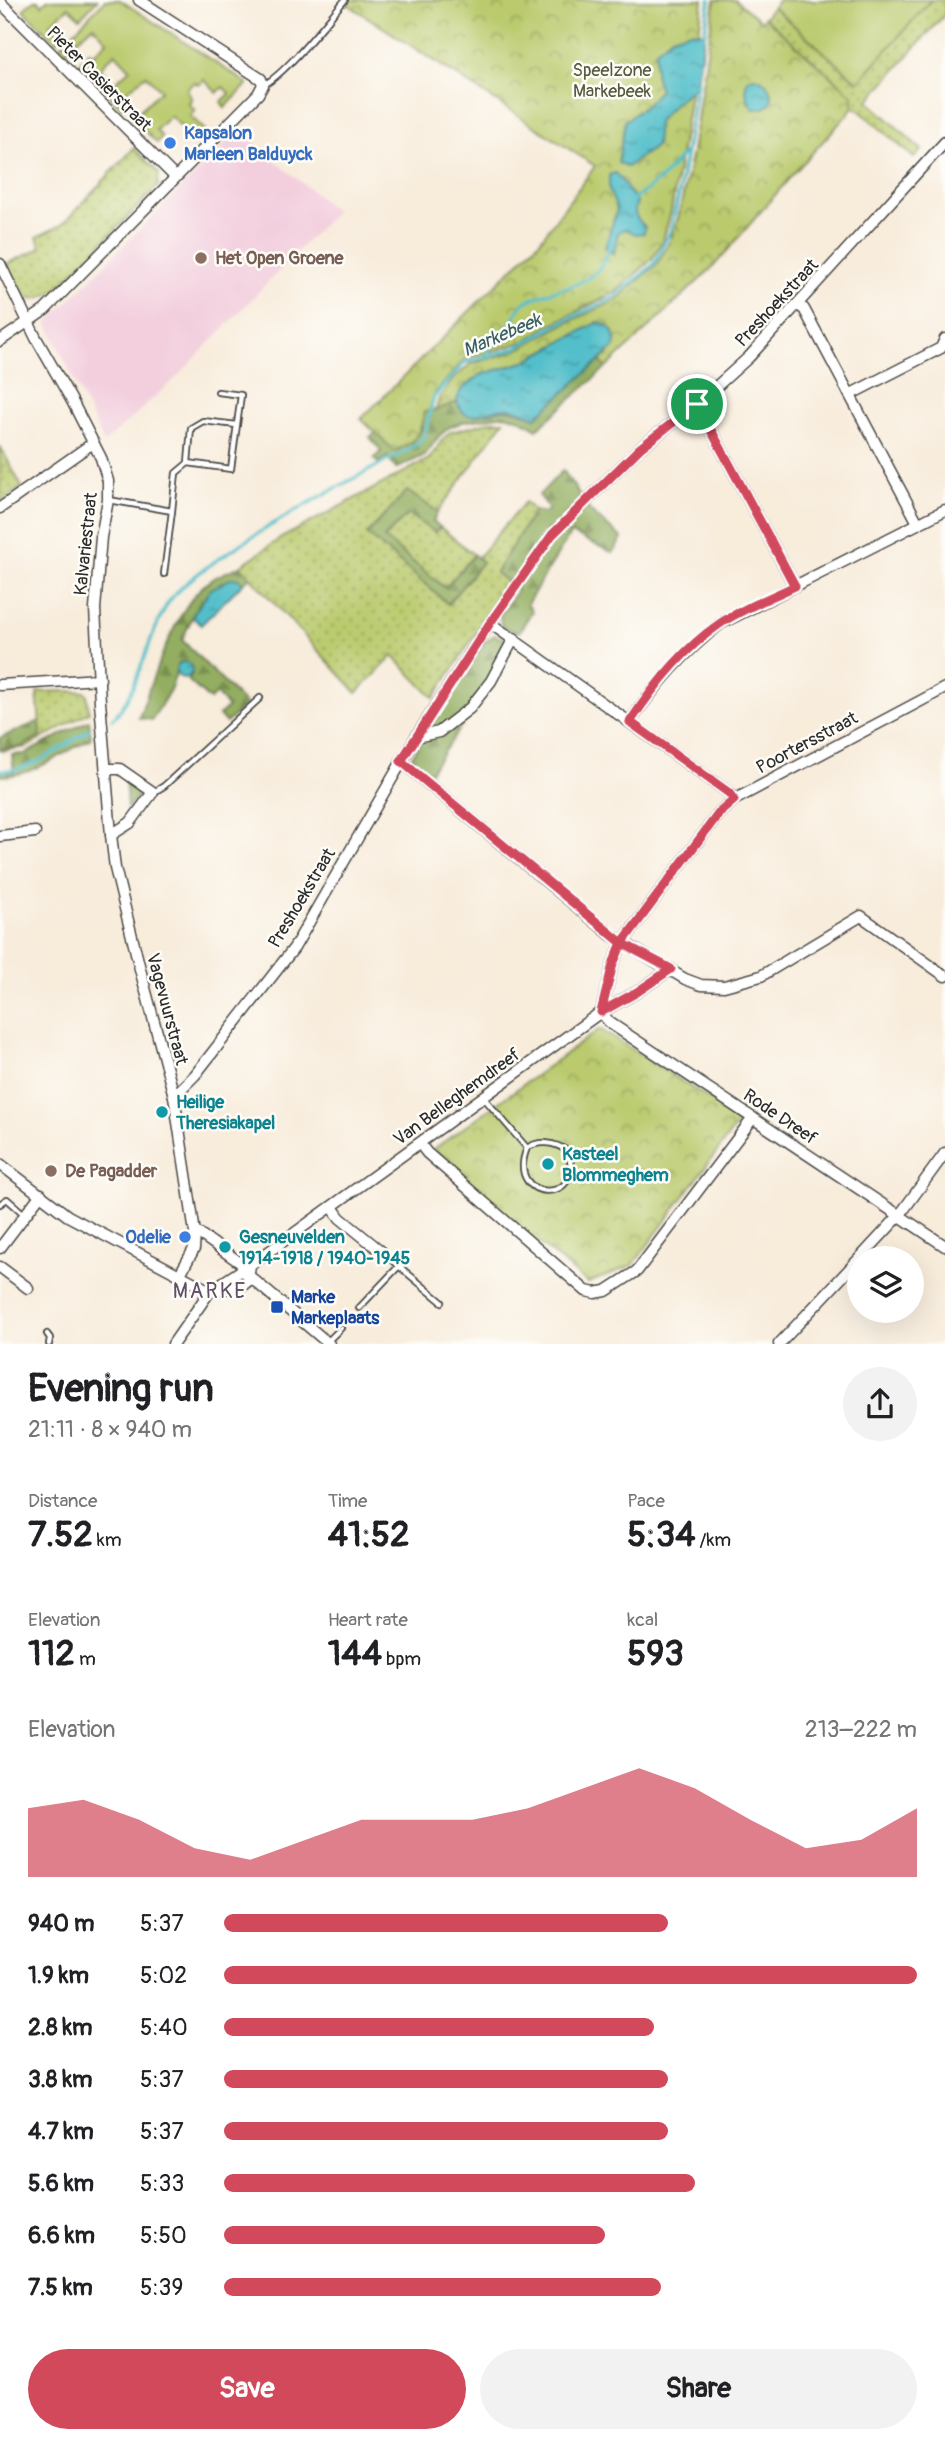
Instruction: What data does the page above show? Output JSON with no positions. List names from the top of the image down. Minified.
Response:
{"streets":{"street":["Pieter Casierstraat","Preshoekstraat","Kalvariestraat","Poortersstraat","Vagevuurstraat","Van Belleghemdreef","Rode Dreef"]},"crossings":[["Preshoekstraat","Vagevuurstraat"],["Kalvariestraat","Vagevuurstraat"],["Van Belleghemdreef","Rode Dreef"]],"districts":["MARKE"],"water":["Markebeek"],"parks":["Speelzone Markebeek"],"places":{"other":["Kapsalon Marleen Balduyck","Het Open Groene","Heilige Theresiakapel","Kasteel Blommeghem","De Pagadder","Odelie","Gesneuvelden 1914-1918 / 1940-1945"],"transit":["Marke Markeplaats"]},"page":{"heading":["Evening run","21:11 · 8 × 940 m"],"stats":[["Distance","7.52 km"],["Time","41:52"],["Pace","5:34 /km"],["Elevation","112 m"],["Heart rate","144 bpm"],["kcal","593"]],"chart":["Elevation","213–222 m"],"list":[{"name":"940 m","note":"5:37"},{"name":"1.9 km","note":"5:02"},{"name":"2.8 km","note":"5:40"},{"name":"3.8 km","note":"5:37"},{"name":"4.7 km","note":"5:37"},{"name":"5.6 km","note":"5:33"},{"name":"6.6 km","note":"5:50"},{"name":"7.5 km","note":"5:39"}],"buttons":["Save","Share"]}}
